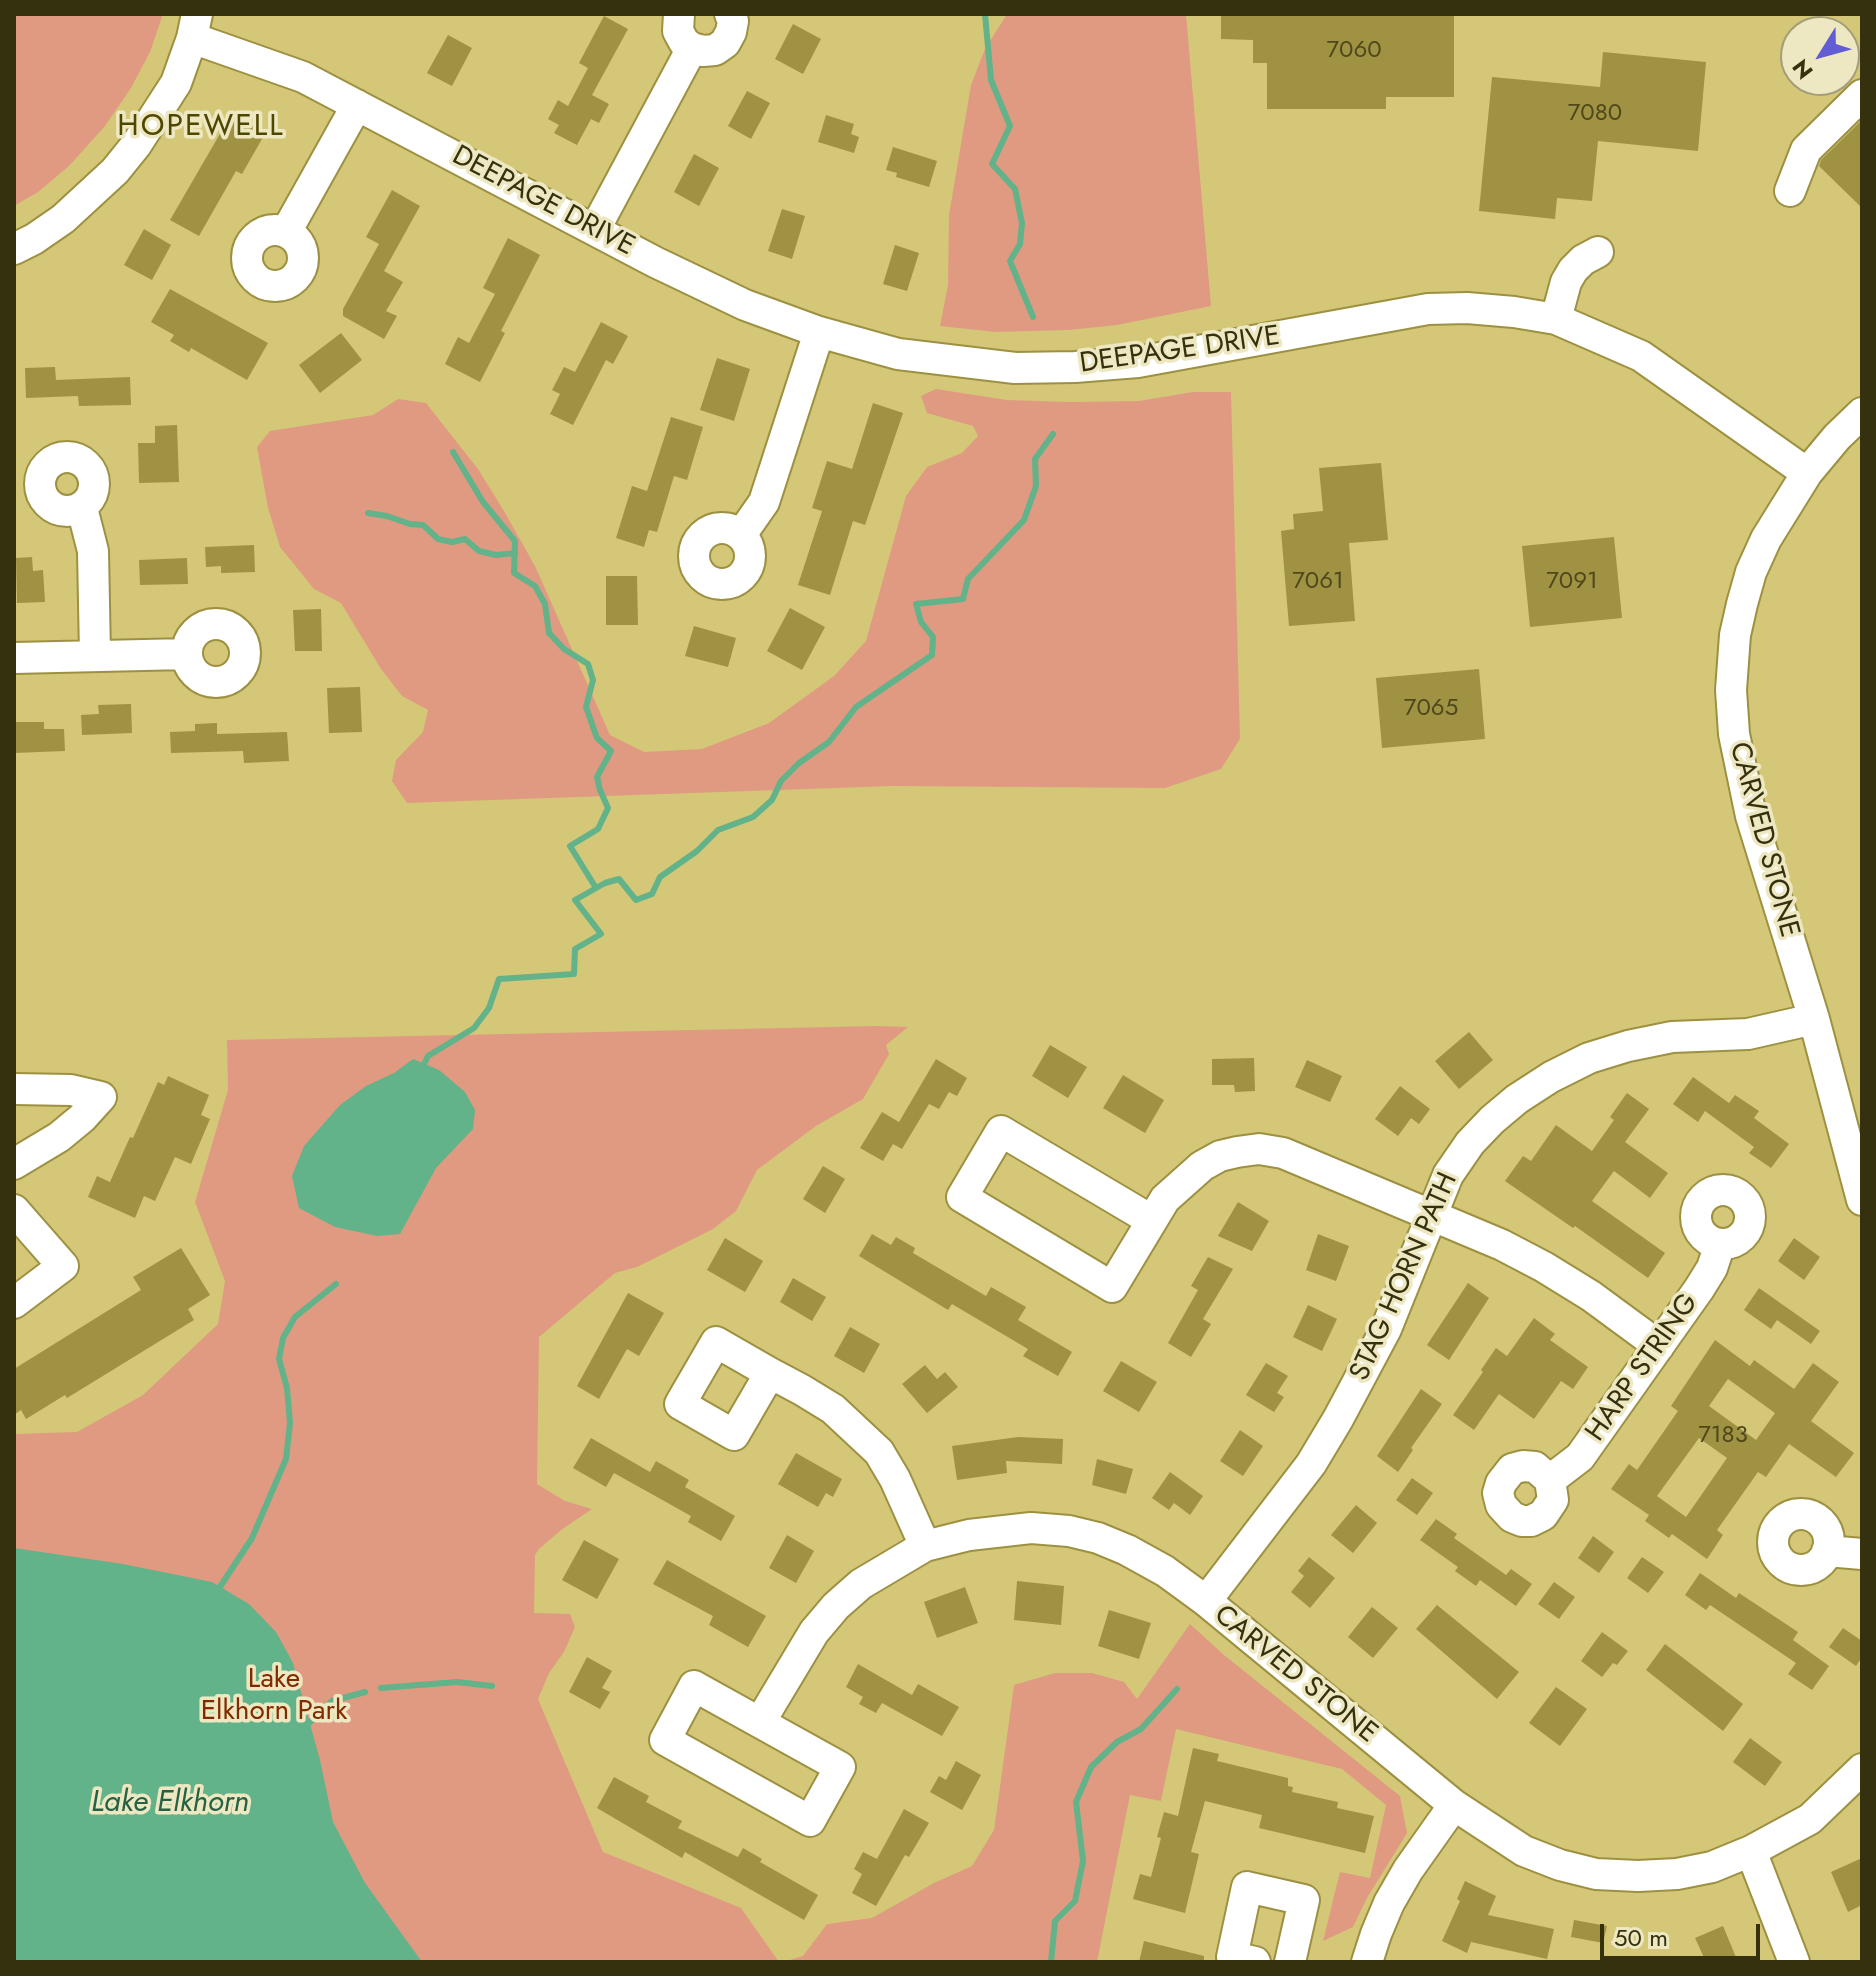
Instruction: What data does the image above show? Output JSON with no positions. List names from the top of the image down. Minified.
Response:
{"streets":{"street":["DEEPAGE DRIVE","CARVED STONE","STAG HORN PATH","HARP STRING"]},"crossings":[["DEEPAGE DRIVE","CARVED STONE"],["CARVED STONE","STAG HORN PATH"]],"districts":["HOPEWELL"],"water":["Lake Elkhorn"],"parks":["Lake Elkhorn Park"],"house_numbers":["7060","7080","7061","7091","7065","7183"],"scale_bar":"50 m","north":"bottom left"}
